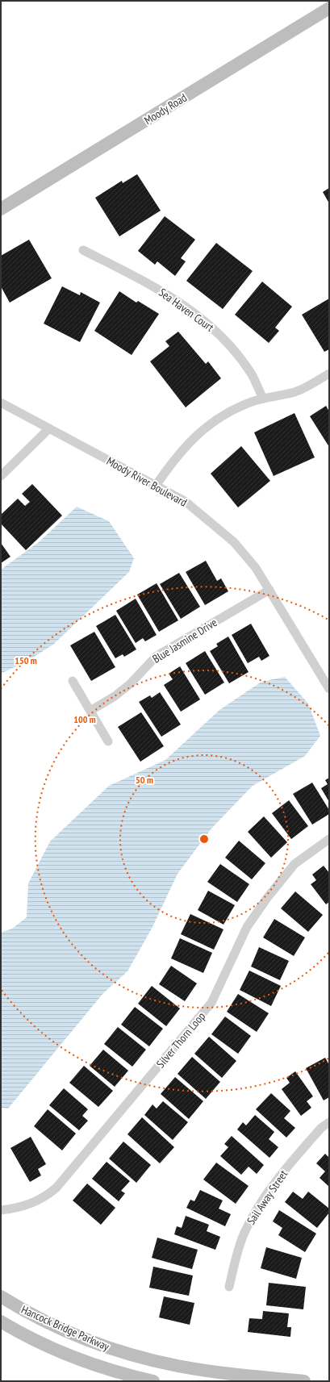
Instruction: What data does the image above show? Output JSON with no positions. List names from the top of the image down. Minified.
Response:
{"streets":{"main road":["Moody Road","Hancock Bridge Parkway"],"street":["Sea Haven Court","Moody River Boulevard","Blue Jasmine Drive","Silver Thorn Loop","Sail Away Street"]},"crossings":[["Moody River Boulevard","Blue Jasmine Drive"]],"rings":["150 m","100 m","50 m"]}
